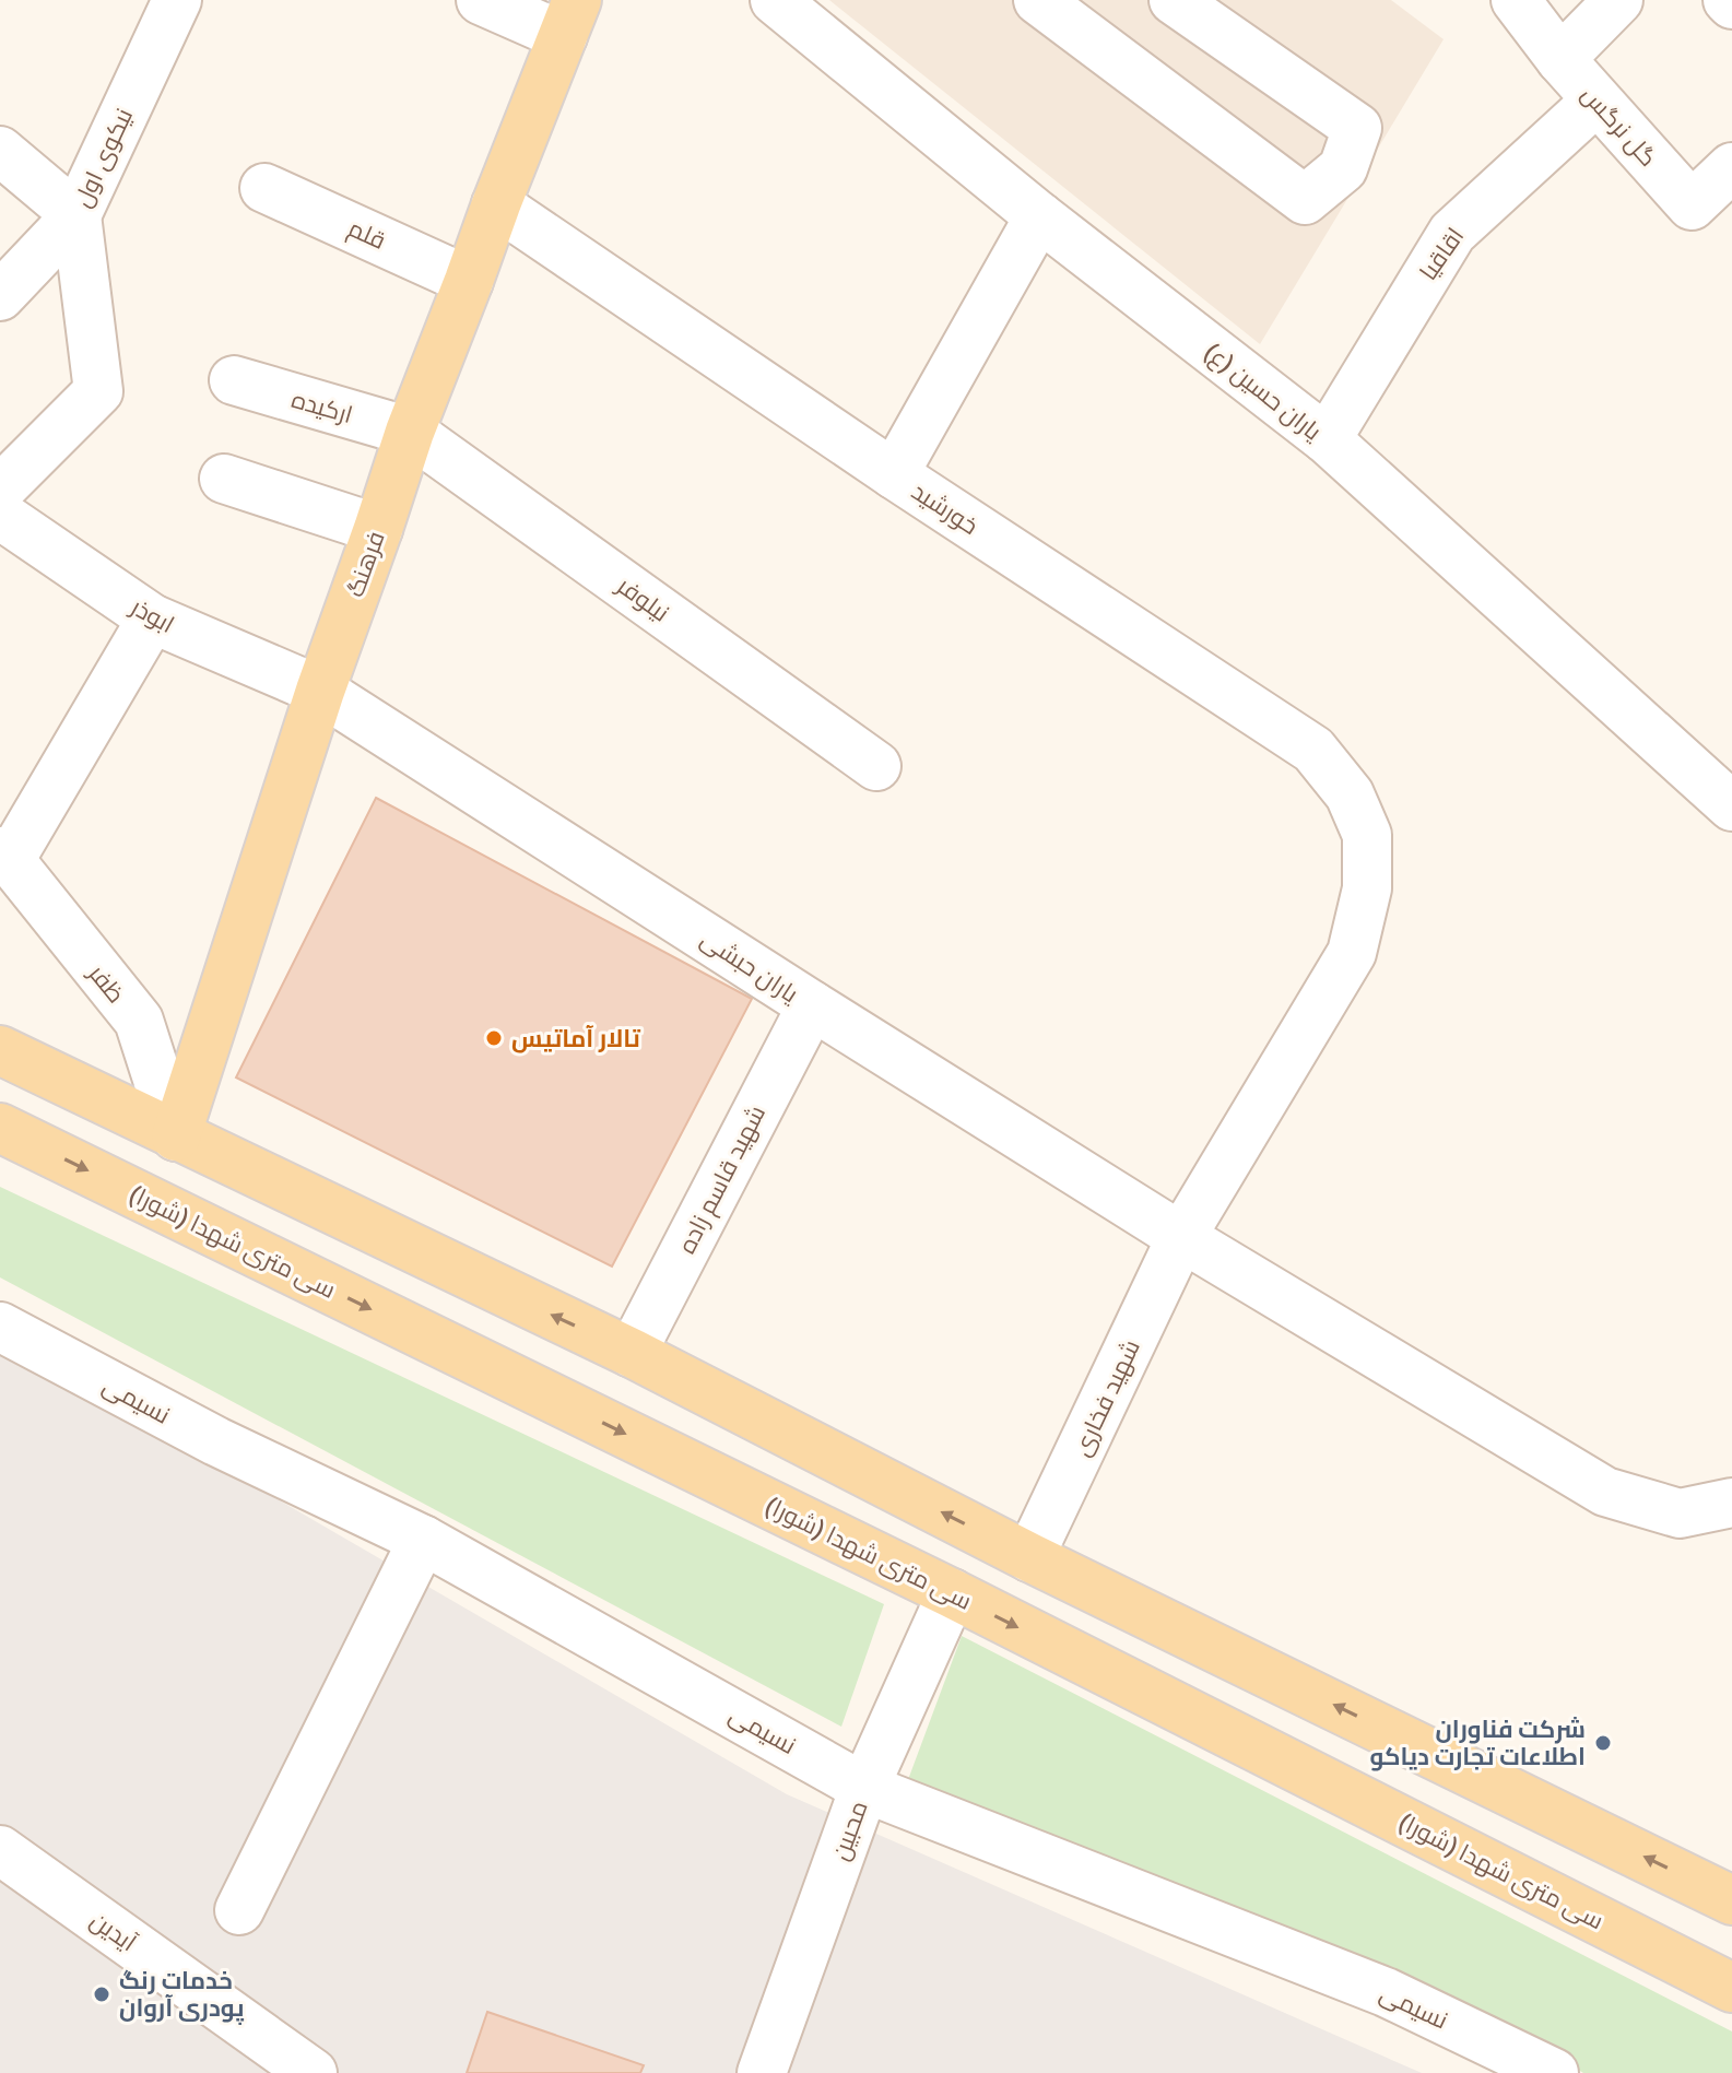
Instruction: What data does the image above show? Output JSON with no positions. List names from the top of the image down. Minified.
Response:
{"streets":{"main road":["فرهنگ","سی متری شهدا (شورا)"],"street":["گل نرگس","نیکوی اول","قلم","اقاقیا","یاران حسین (ع)","ارکیده","خورشید","نیلوفر","ابوذر","یاران حبشی","ظفر","شهید قاسم زاده","شهید فخاری","نسیمی","محبین","آیدین"]},"crossings":[["گل نرگس","اقاقیا"],["قلم","فرهنگ"],["اقاقیا","یاران حسین (ع)"],["ارکیده","فرهنگ"],["ارکیده","نیلوفر"],["خورشید","فرهنگ"],["خورشید","شهید فخاری"],["فرهنگ","نیلوفر"],["فرهنگ","ابوذر"],["فرهنگ","یاران حبشی"],["فرهنگ","ظفر"],["ابوذر","یاران حبشی"],["یاران حبشی","شهید قاسم زاده"],["یاران حبشی","شهید فخاری"],["سی متری شهدا (شورا)","محبین"],["نسیمی","محبین"]],"places":["تالار آماتیس","شرکت فناوران اطلاعات تجارت دیاکو","خدمات رنگ پودری آروان"]}
